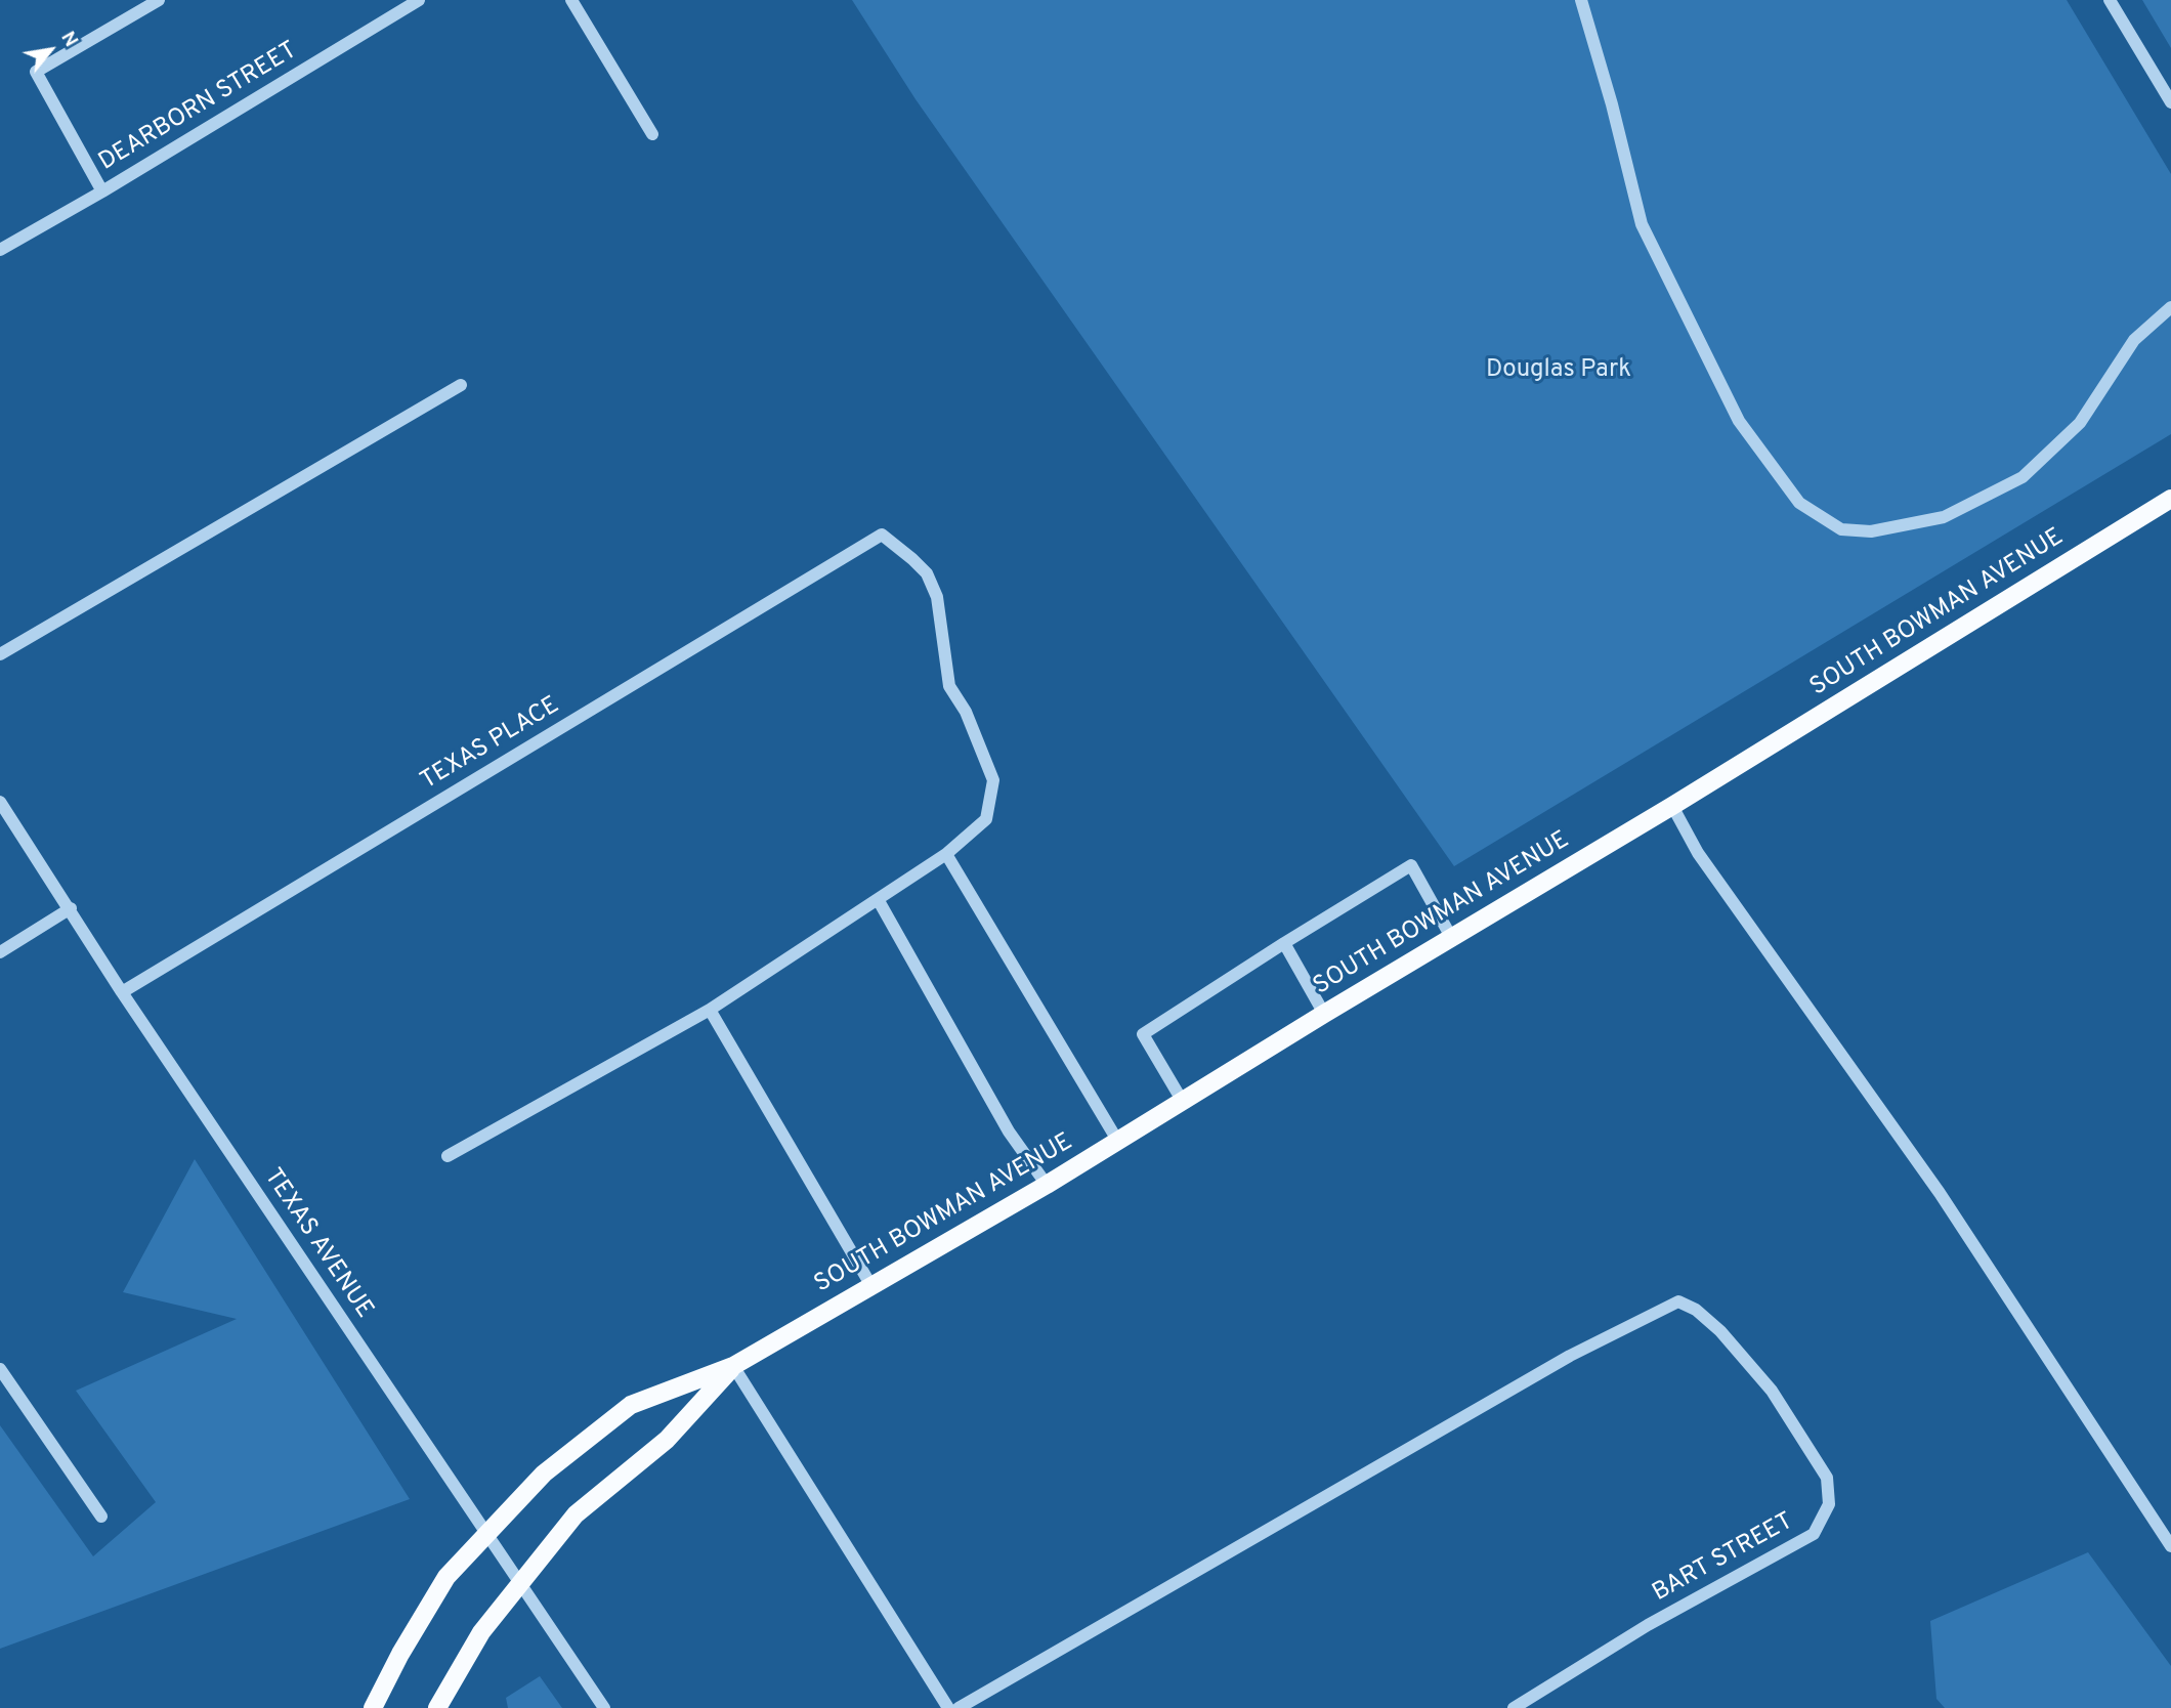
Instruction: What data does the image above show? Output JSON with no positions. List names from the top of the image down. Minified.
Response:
{"streets":{"main road":["SOUTH BOWMAN AVENUE"],"street":["DEARBORN STREET","TEXAS PLACE","TEXAS AVENUE","BART STREET"]},"crossings":[["TEXAS PLACE","TEXAS AVENUE"]],"parks":["Douglas Park"],"north":"top right"}
